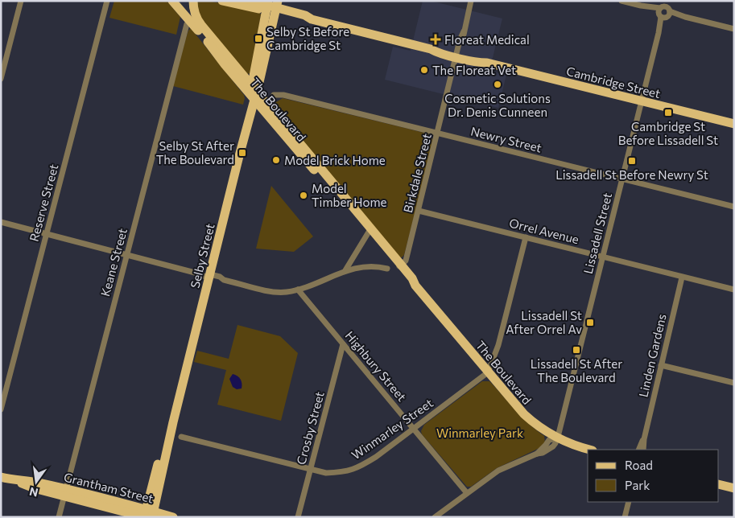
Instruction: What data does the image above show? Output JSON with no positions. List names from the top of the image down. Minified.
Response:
{"streets":{"main road":["Cambridge Street","The Boulevard","Selby Street","Grantham Street"],"street":["Newry Street","Birkdale Street","Reserve Street","Orrel Avenue","Lissadell Street","Keane Street","Linden Gardens","Highbury Street","Crosby Street","Winmarley Street"]},"crossings":[["Cambridge Street","Birkdale Street"],["Cambridge Street","Lissadell Street"],["Cambridge Street","Selby Street"],["The Boulevard","Birkdale Street"],["The Boulevard","Lissadell Street"],["The Boulevard","Selby Street"],["The Boulevard","Keane Street"],["The Boulevard","Winmarley Street"],["Newry Street","Birkdale Street"],["Newry Street","Lissadell Street"],["Birkdale Street","Orrel Avenue"],["Orrel Avenue","Lissadell Street"],["Orrel Avenue","Linden Gardens"],["Selby Street","Grantham Street"],["Keane Street","Grantham Street"],["Highbury Street","Crosby Street"],["Highbury Street","Winmarley Street"],["Crosby Street","Winmarley Street"]],"parks":["Winmarley Park"],"places":{"transit":["Selby St Before Cambridge St","Cambridge St Before Lissadell St","Selby St After The Boulevard","Lissadell St Before Newry St","Lissadell St After Orrel Av","Lissadell St After The Boulevard"],"health":["Floreat Medical"],"other":["The Floreat Vet","Cosmetic Solutions Dr. Denis Cunneen","Model Brick Home","Model Timber Home"]},"legend":["Road","Park"],"north":"bottom"}
